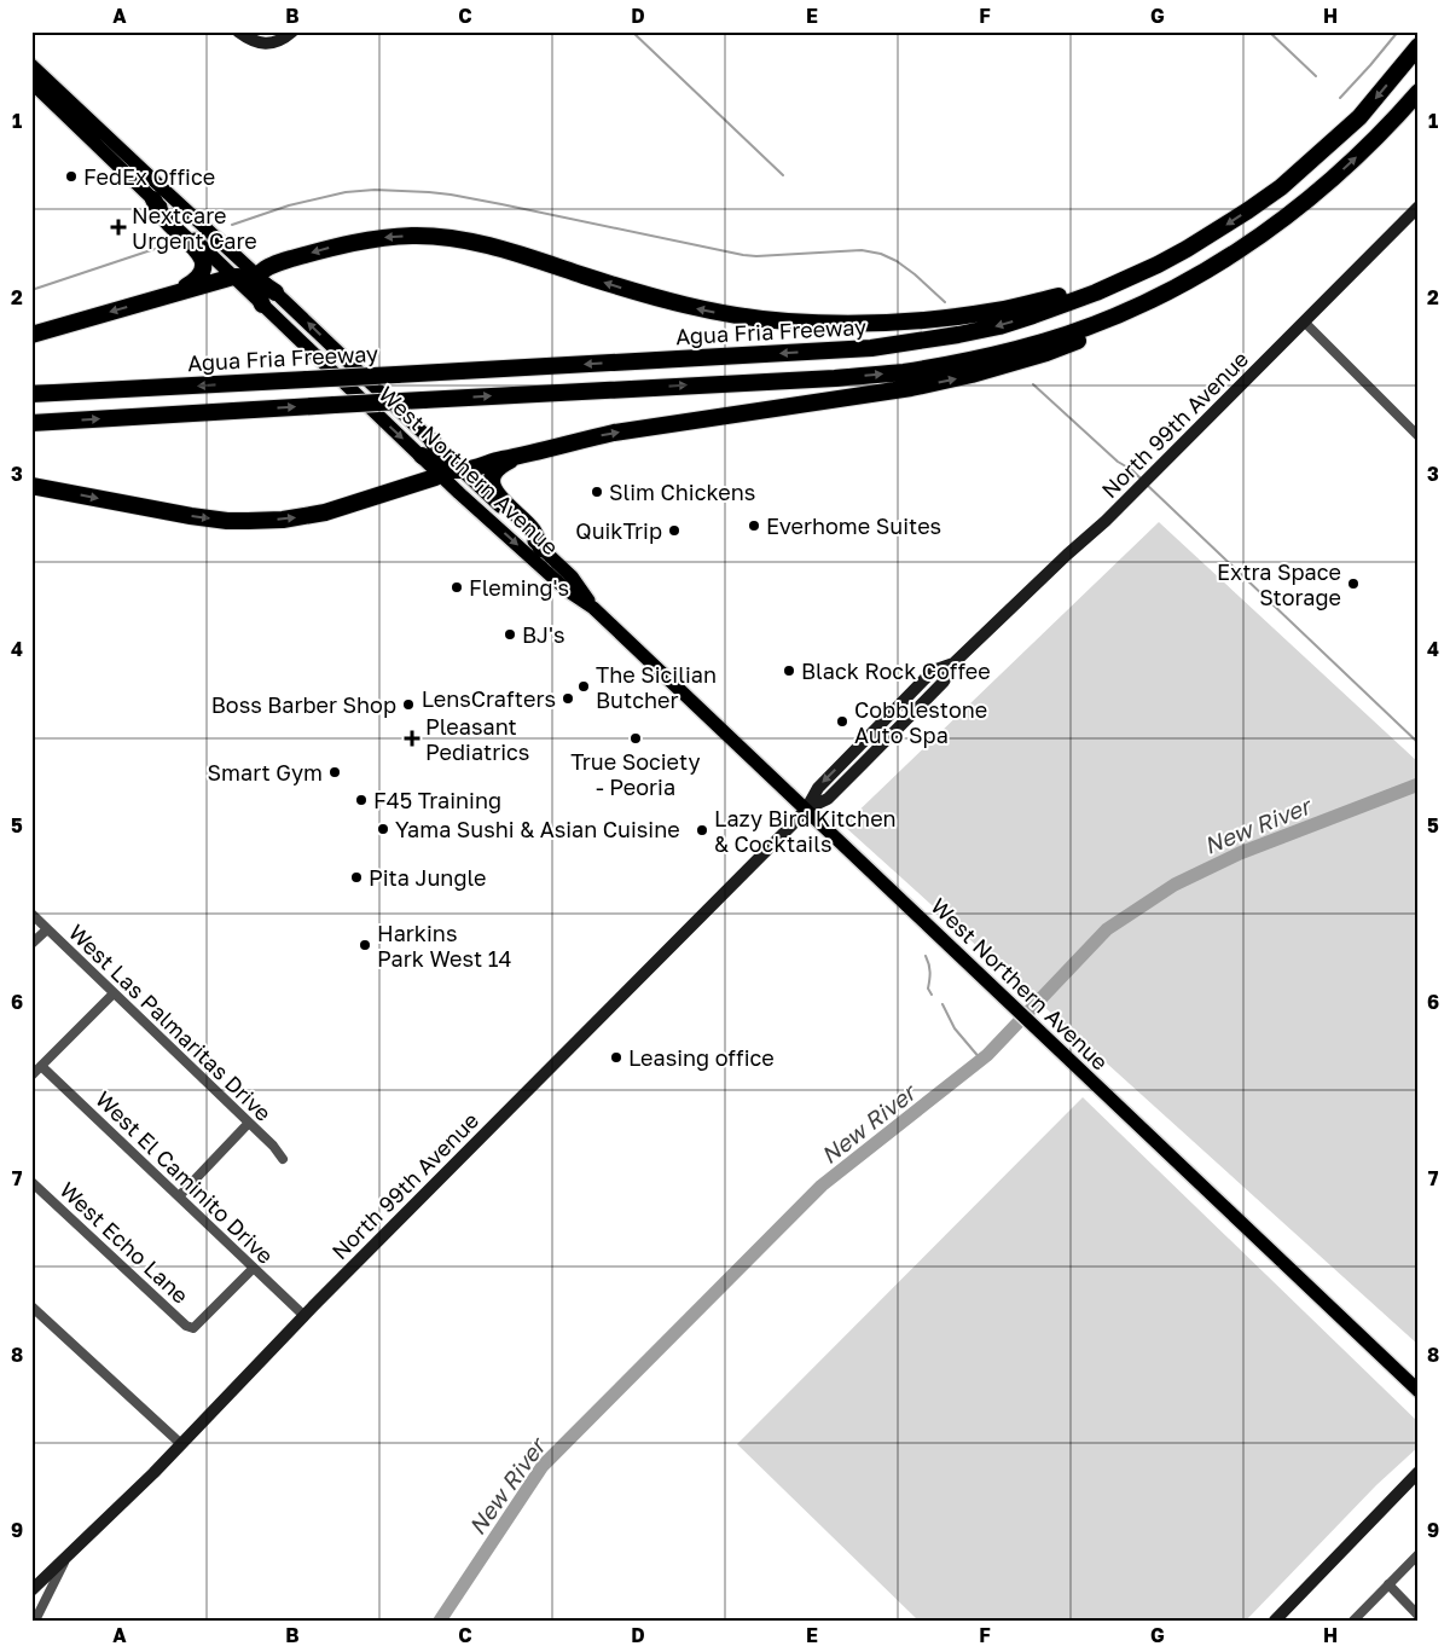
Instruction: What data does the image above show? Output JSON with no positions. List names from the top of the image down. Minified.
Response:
{"streets":{"highway":["Agua Fria Freeway"],"main road":["North 99th Avenue","West Northern Avenue"],"street":["West Las Palmaritas Drive","West El Caminito Drive","West Echo Lane"]},"crossings":[["North 99th Avenue","West Northern Avenue"],["North 99th Avenue","West El Caminito Drive"],["West El Caminito Drive","West Echo Lane"]],"water":["New River"],"places":{"other":["FedEx Office","Slim Chickens","Everhome Suites","QuikTrip","Extra Space Storage","Fleming's","BJ's","Black Rock Coffee","The Sicilian Butcher","LensCrafters","Boss Barber Shop","Cobblestone Auto Spa","True Society - Peoria","Smart Gym","F45 Training","Yama Sushi & Asian Cuisine","Lazy Bird Kitchen & Cocktails","Pita Jungle","Harkins Park West 14","Leasing office"],"health":["Nextcare Urgent Care","Pleasant Pediatrics"]},"grid":{"columns":["A","B","C","D","E","F","G","H"],"rows":["1","2","3","4","5","6","7","8","9"]}}
